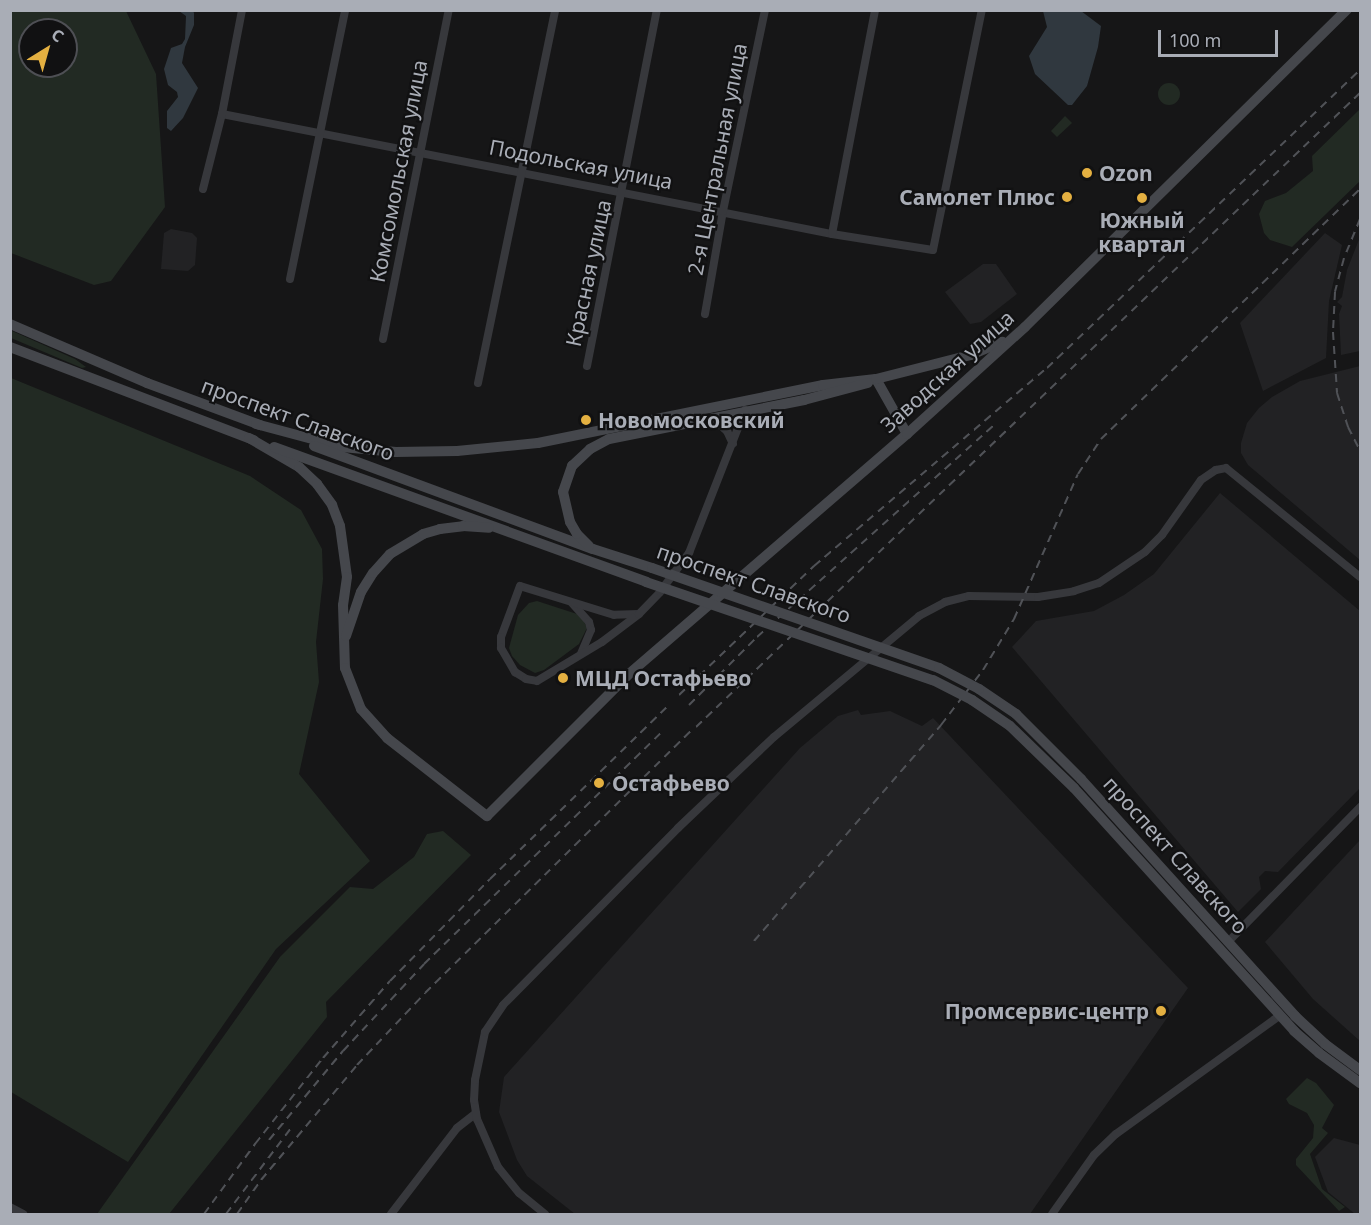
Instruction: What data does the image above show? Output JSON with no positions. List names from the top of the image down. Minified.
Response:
{"streets":{"street":["2-я Центральная улица","Подольская улица","Комсомольская улица","Красная улица","Заводская улица","проспект Славского"]},"crossings":[["2-я Центральная улица","Подольская улица"],["Подольская улица","Комсомольская улица"],["Подольская улица","Красная улица"]],"places":["Ozon","Самолет Плюс","Южный квартал","Новомосковский","МЦД Остафьево","Остафьево","Промсервис-центр"],"scale_bar":"100 m","north":"top right"}
